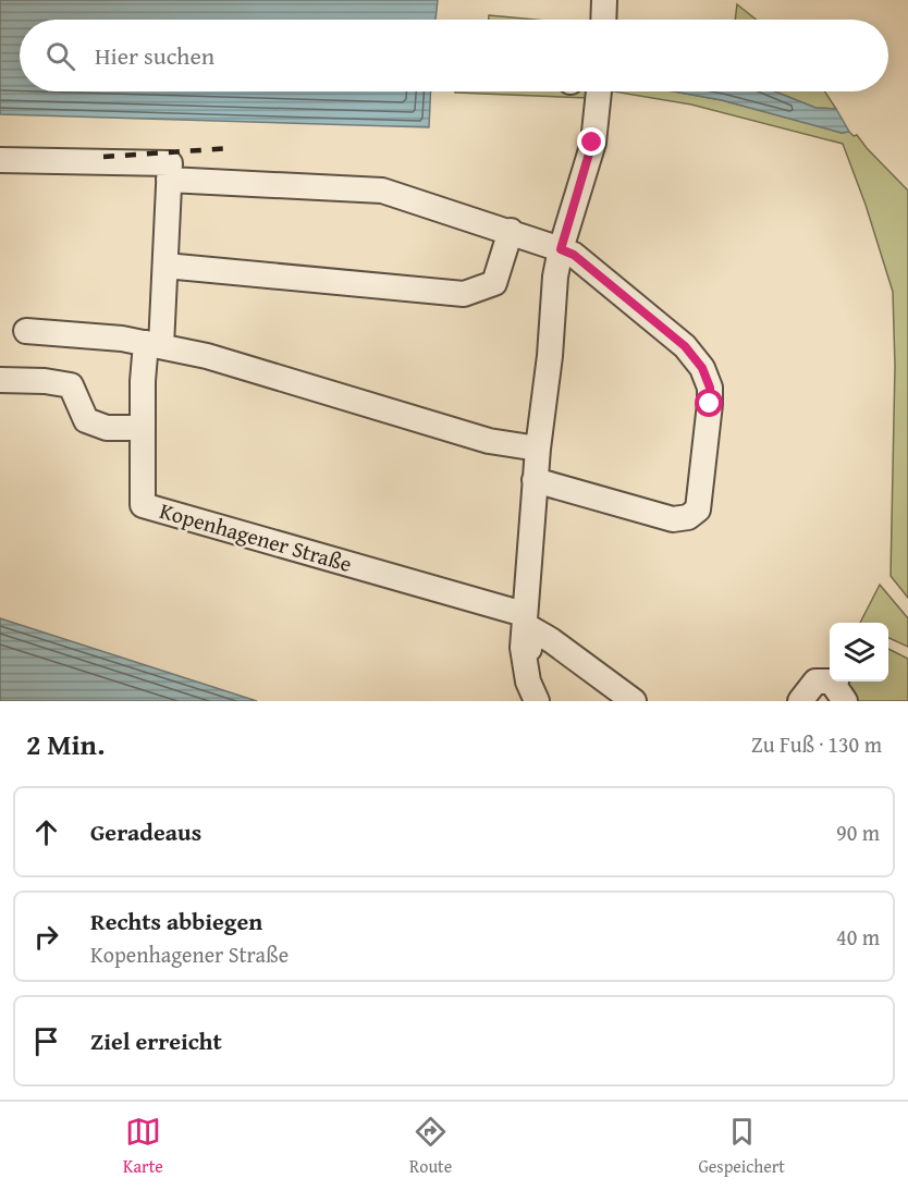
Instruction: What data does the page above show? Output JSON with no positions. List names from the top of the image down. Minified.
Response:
{"streets":{"street":["Kopenhagener Straße"]},"page":{"search":"Hier suchen","heading":["2 Min.","Zu Fuß · 130 m"],"list":[["Geradeaus","90 m"],["Rechts abbiegen","Kopenhagener Straße","40 m"],"Ziel erreicht"],"nav":["Karte","Route","Gespeichert"]}}
